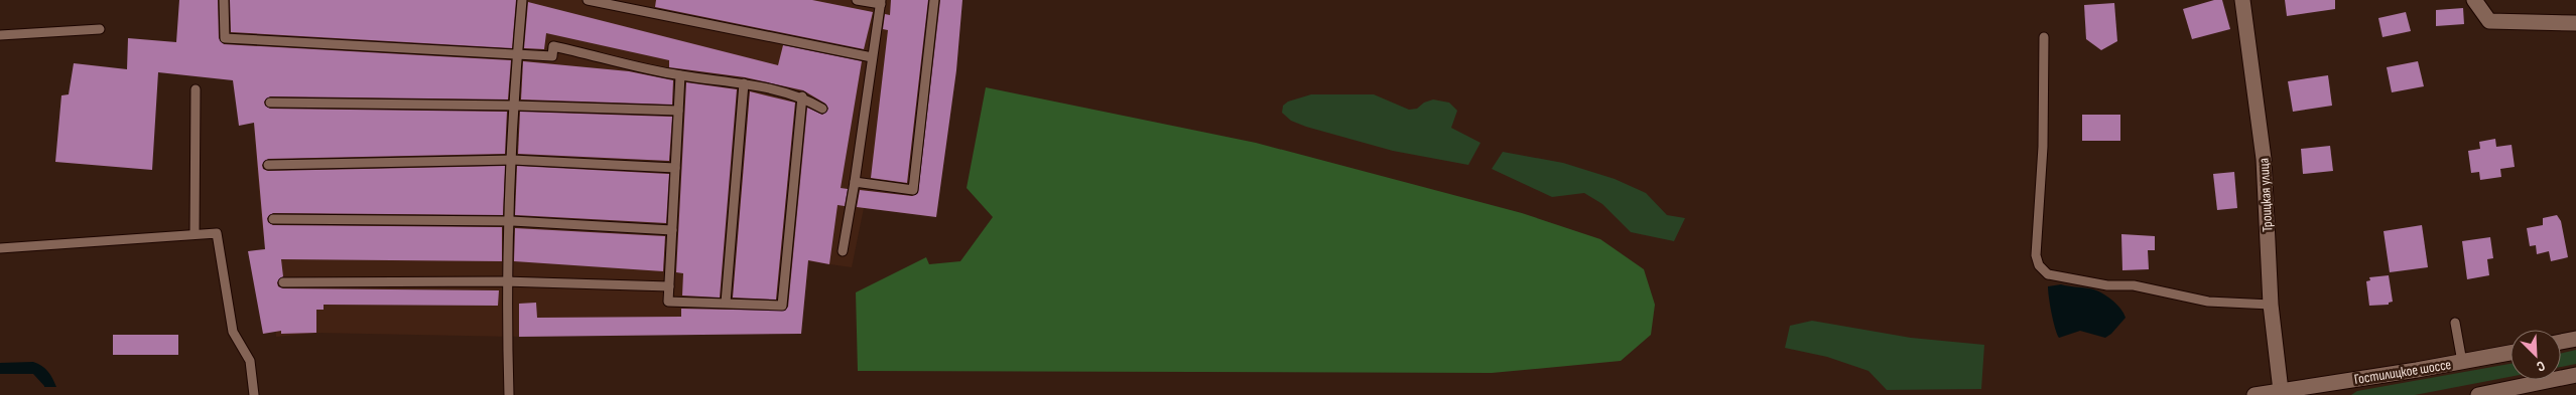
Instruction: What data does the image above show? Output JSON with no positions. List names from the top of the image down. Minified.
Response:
{"streets":{"street":["Троицкая улица","Гостилицкое шоссе"]},"crossings":[["Троицкая улица","Гостилицкое шоссе"]],"north":"bottom right"}
